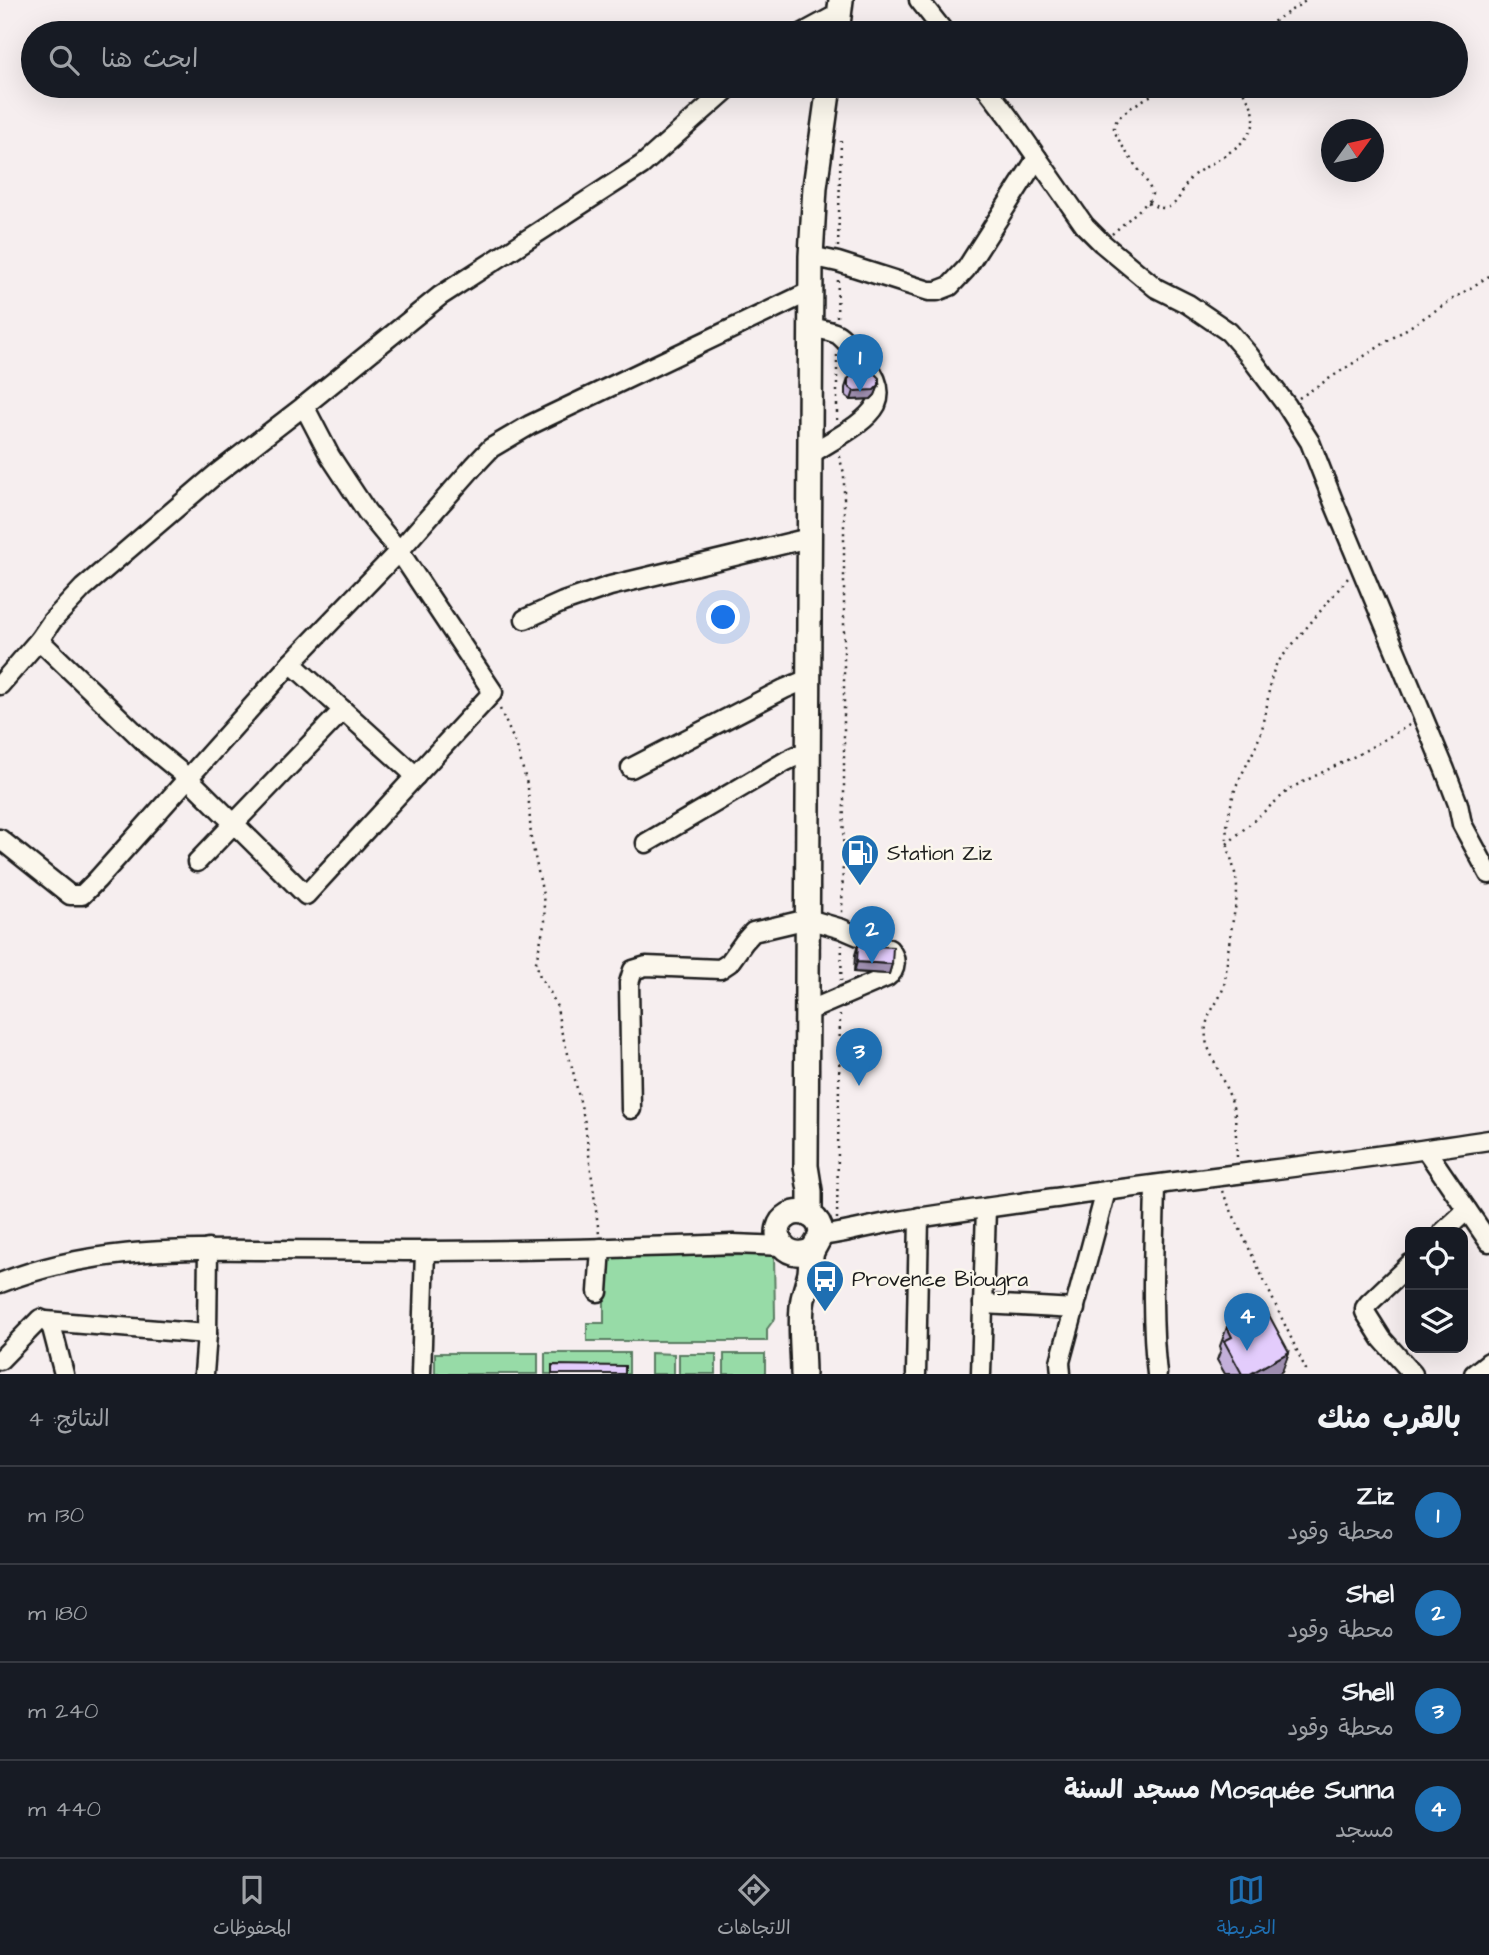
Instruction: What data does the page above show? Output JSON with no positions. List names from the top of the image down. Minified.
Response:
{"places":{"fuel station":["Station Ziz"],"bus stop":["Provence Biougra"]},"north":"top right","page":{"search":"ابحث هنا","pins":["1","2","3","4"],"heading":["بالقرب منك","النتائج: 4"],"list":[{"mark":"1","name":"Ziz","note":"محطة وقود","value":"130 m"},{"mark":"2","name":"Shel","note":"محطة وقود","value":"180 m"},{"mark":"3","name":"Shell","note":"محطة وقود","value":"240 m"},{"mark":"4","name":"Mosquée Sunna مسجد السنة","note":"مسجد","value":"440 m"}],"nav":["الخريطة","الاتجاهات","المحفوظات"]}}
